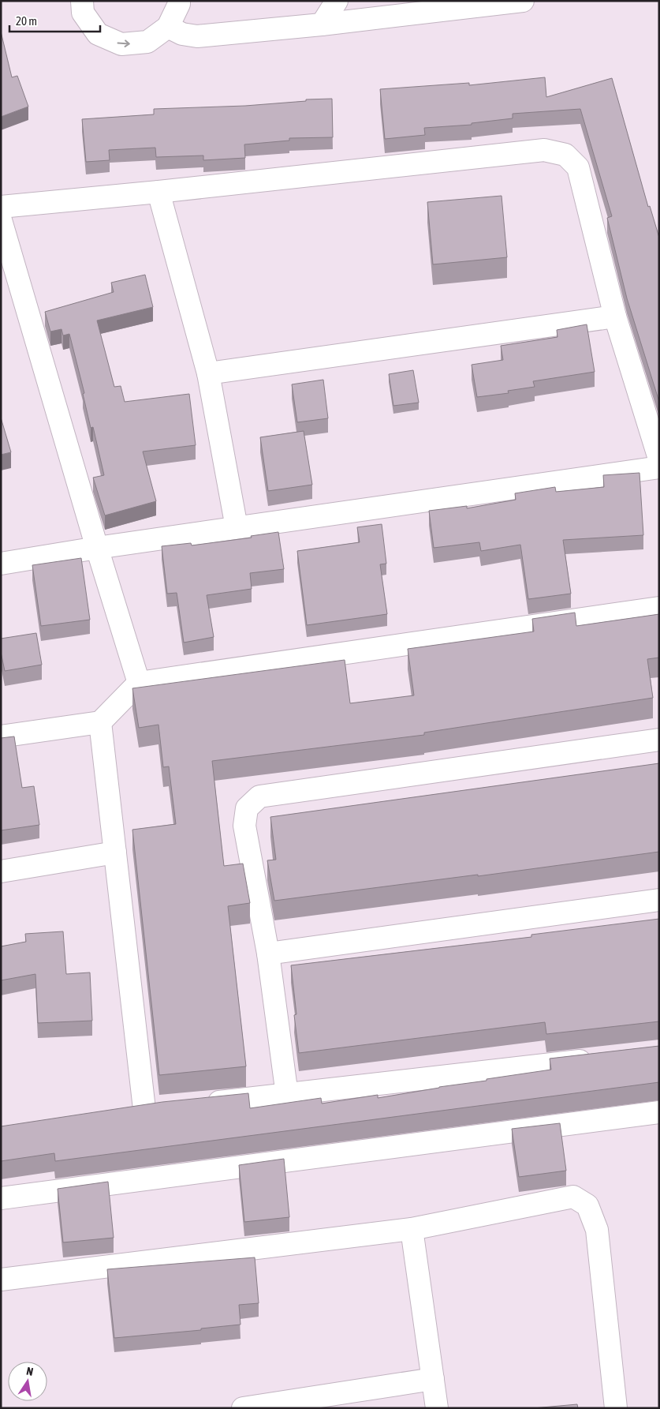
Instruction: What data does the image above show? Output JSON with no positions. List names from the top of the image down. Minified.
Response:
{"scale_bar":"20 m","north":"top"}
